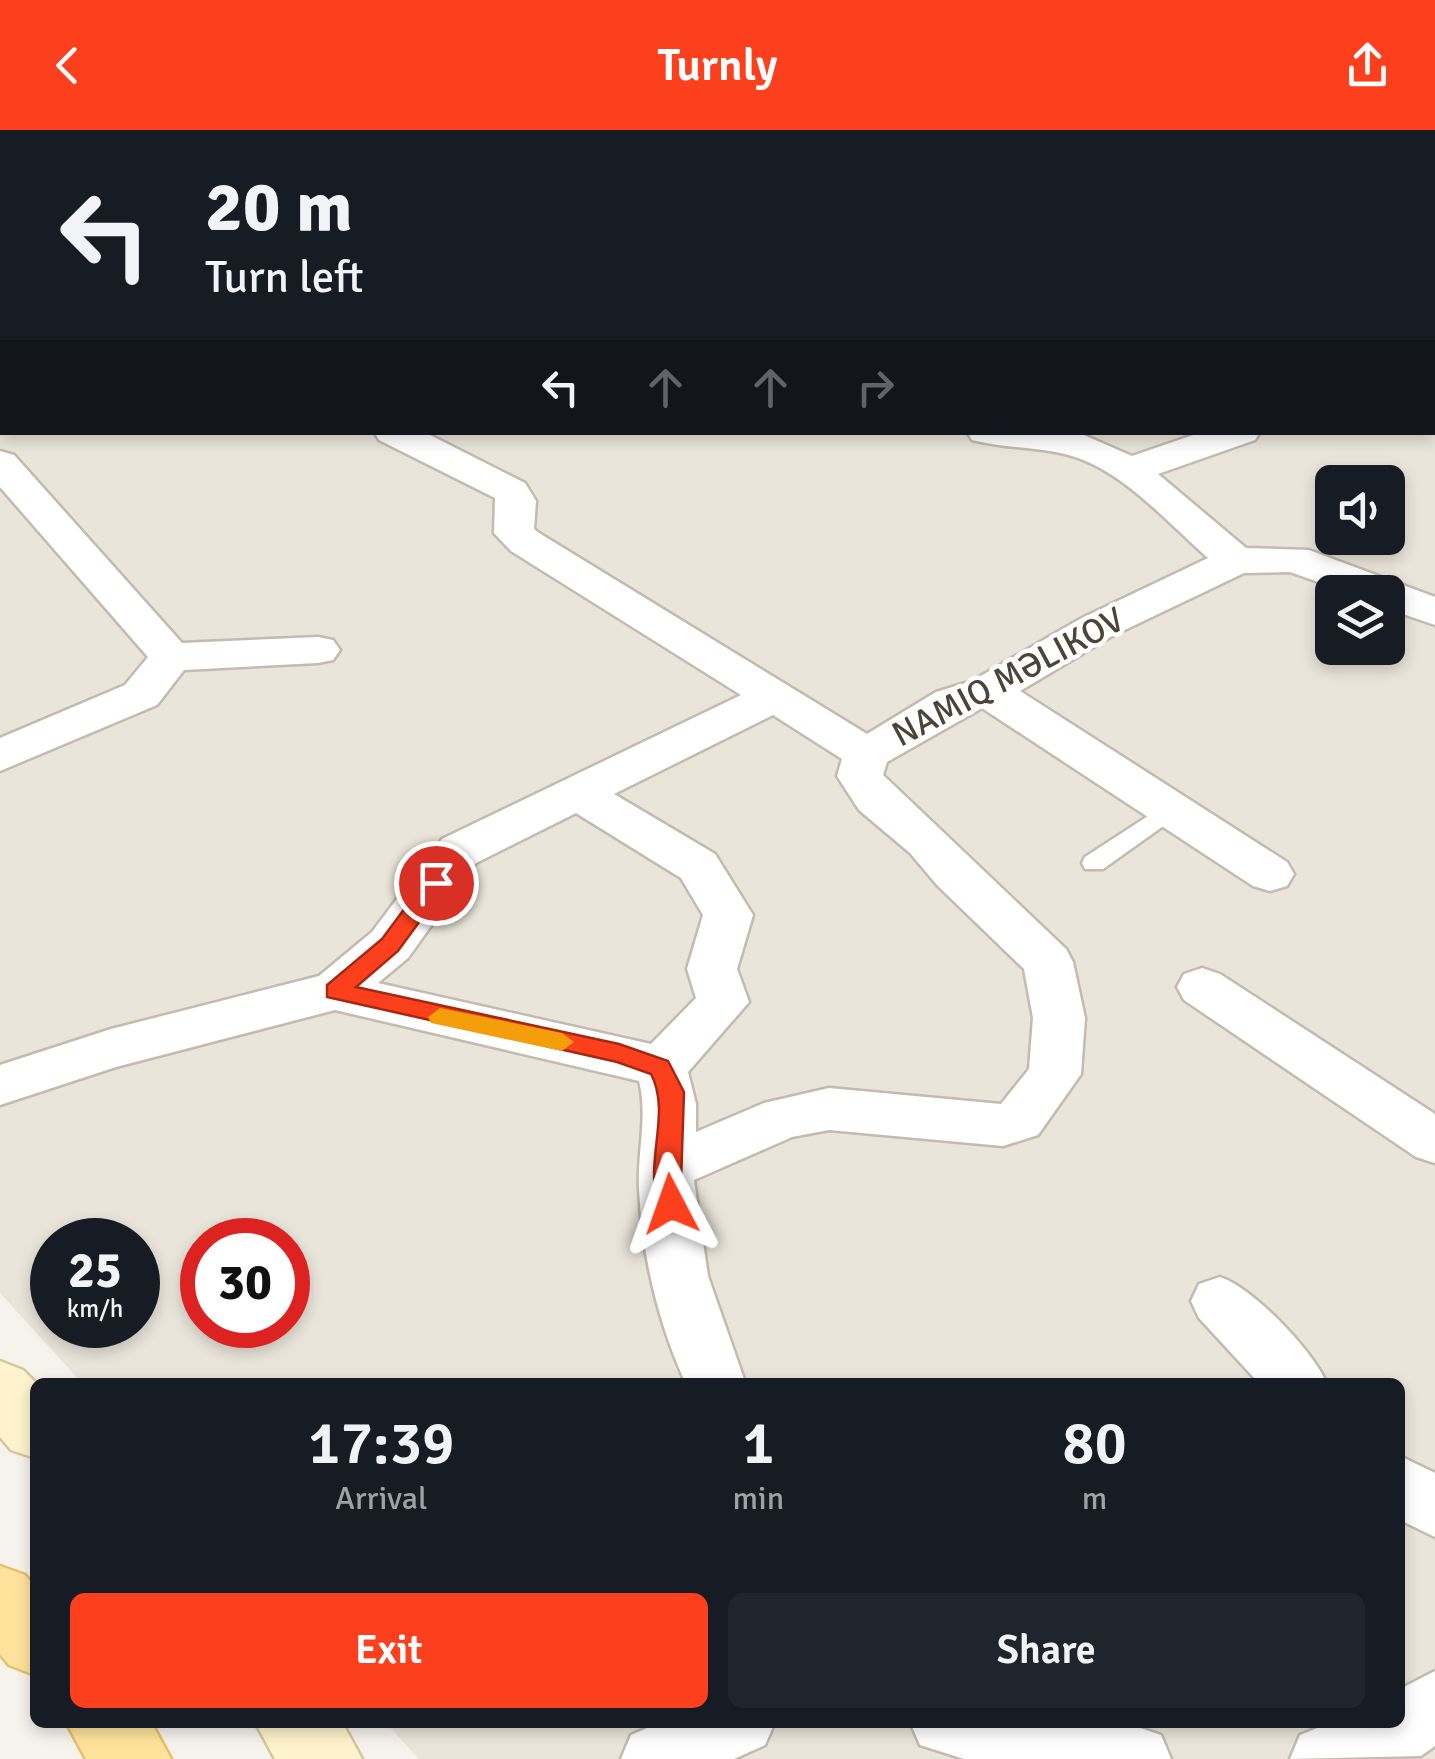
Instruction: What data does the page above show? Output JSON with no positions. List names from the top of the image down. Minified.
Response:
{"streets":{"street":["NAMIQ MƏLIKOV"]},"page":{"header":"Turnly","turn":["20 m","Turn left"],"speed":"25 km/h","limit":"30","eta":["17:39","Arrival","1","min","80","m"],"buttons":["Exit","Share"]}}
